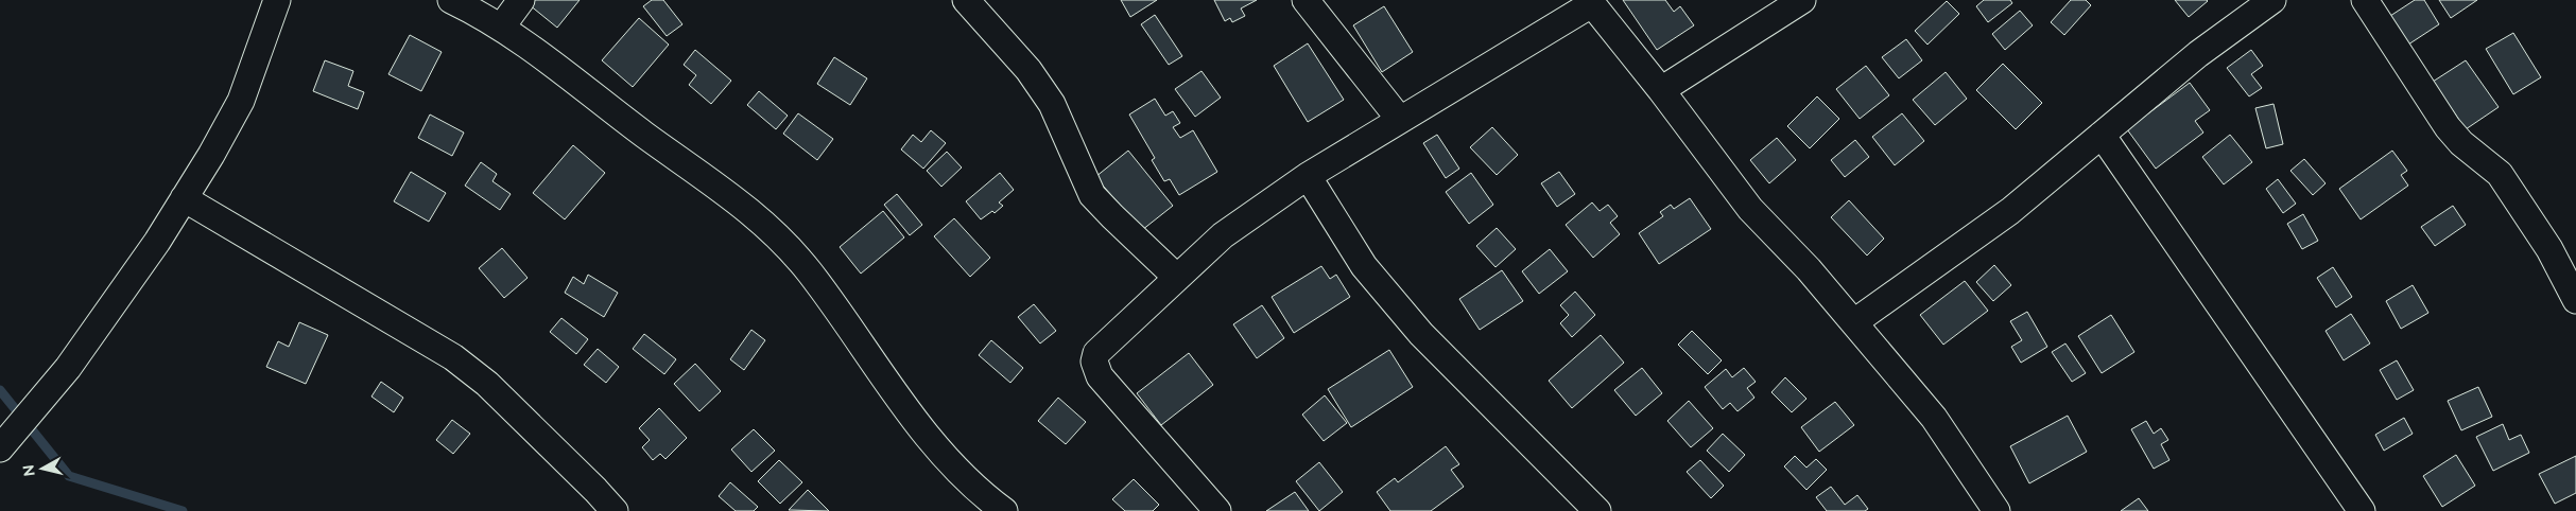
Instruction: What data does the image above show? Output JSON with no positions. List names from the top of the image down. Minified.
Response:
{"north":"left"}
